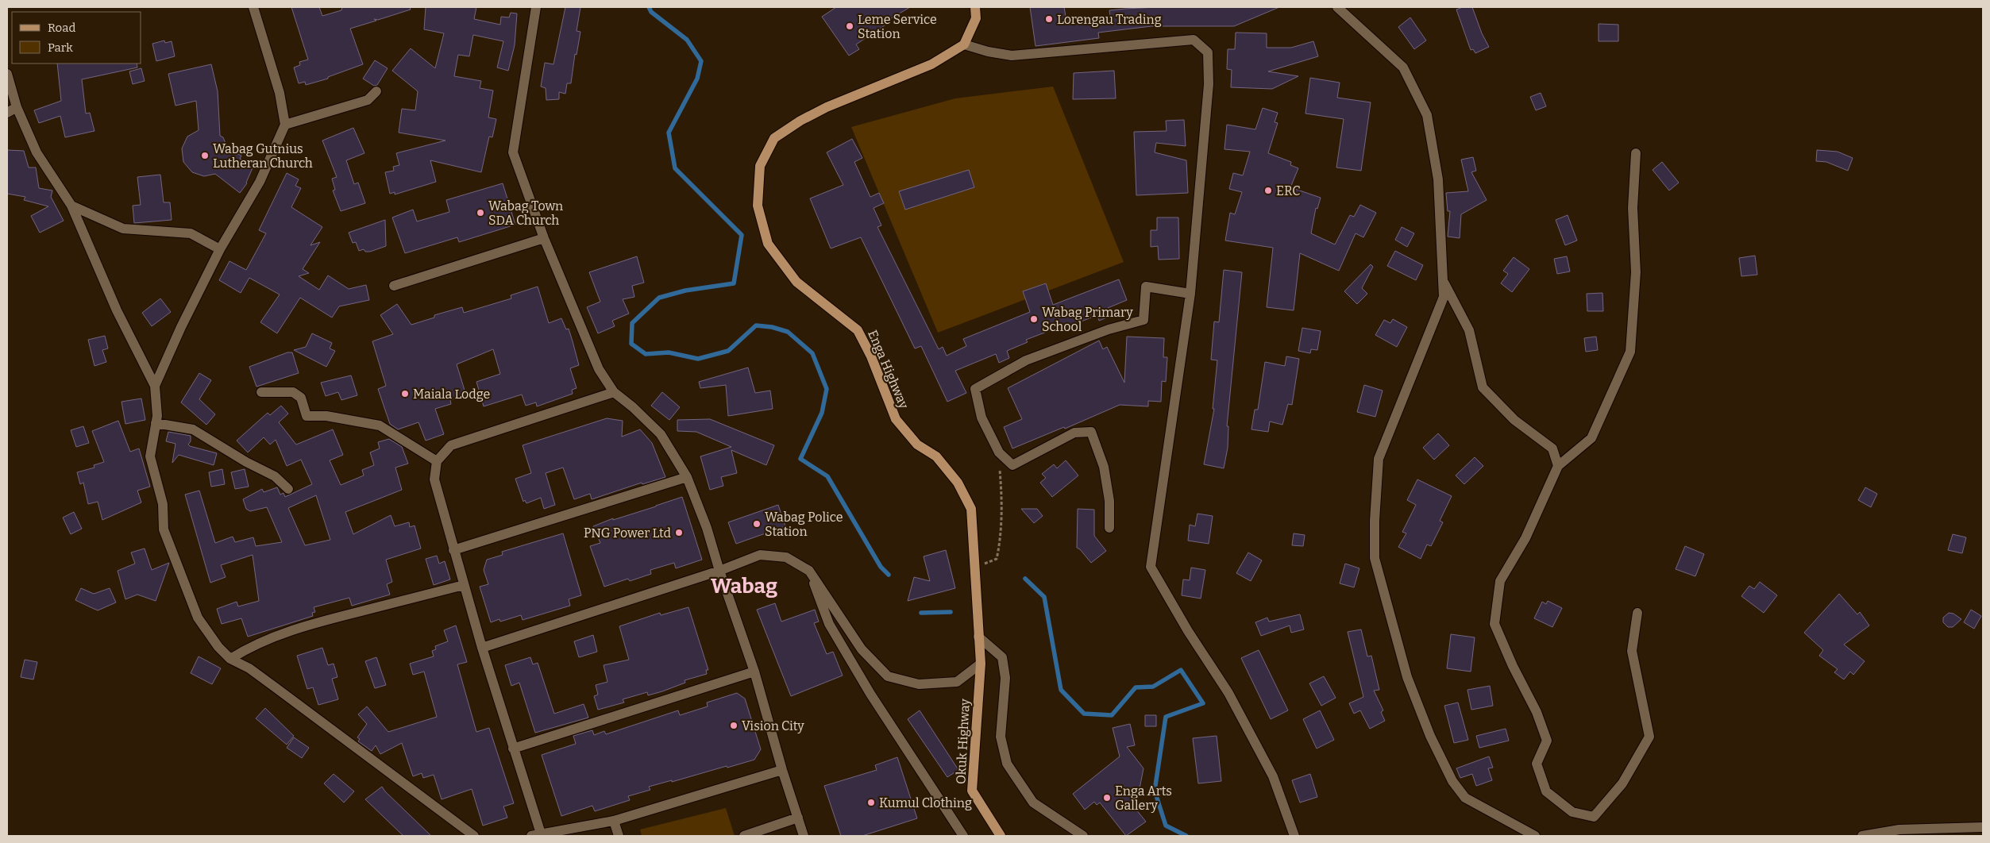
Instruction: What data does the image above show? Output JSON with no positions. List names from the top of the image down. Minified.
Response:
{"streets":{"main road":["Enga Highway","Okuk Highway"]},"crossings":[["Enga Highway","Okuk Highway"]],"districts":["Wabag"],"places":["Lorengau Trading","Leme Service Station","Wabag Gutnius Lutheran Church","ERC","Wabag Town SDA Church","Wabag Primary School","Maiala Lodge","Wabag Police Station","PNG Power Ltd","Vision City","Enga Arts Gallery","Kumul Clothing"],"legend":["Road","Park"]}
